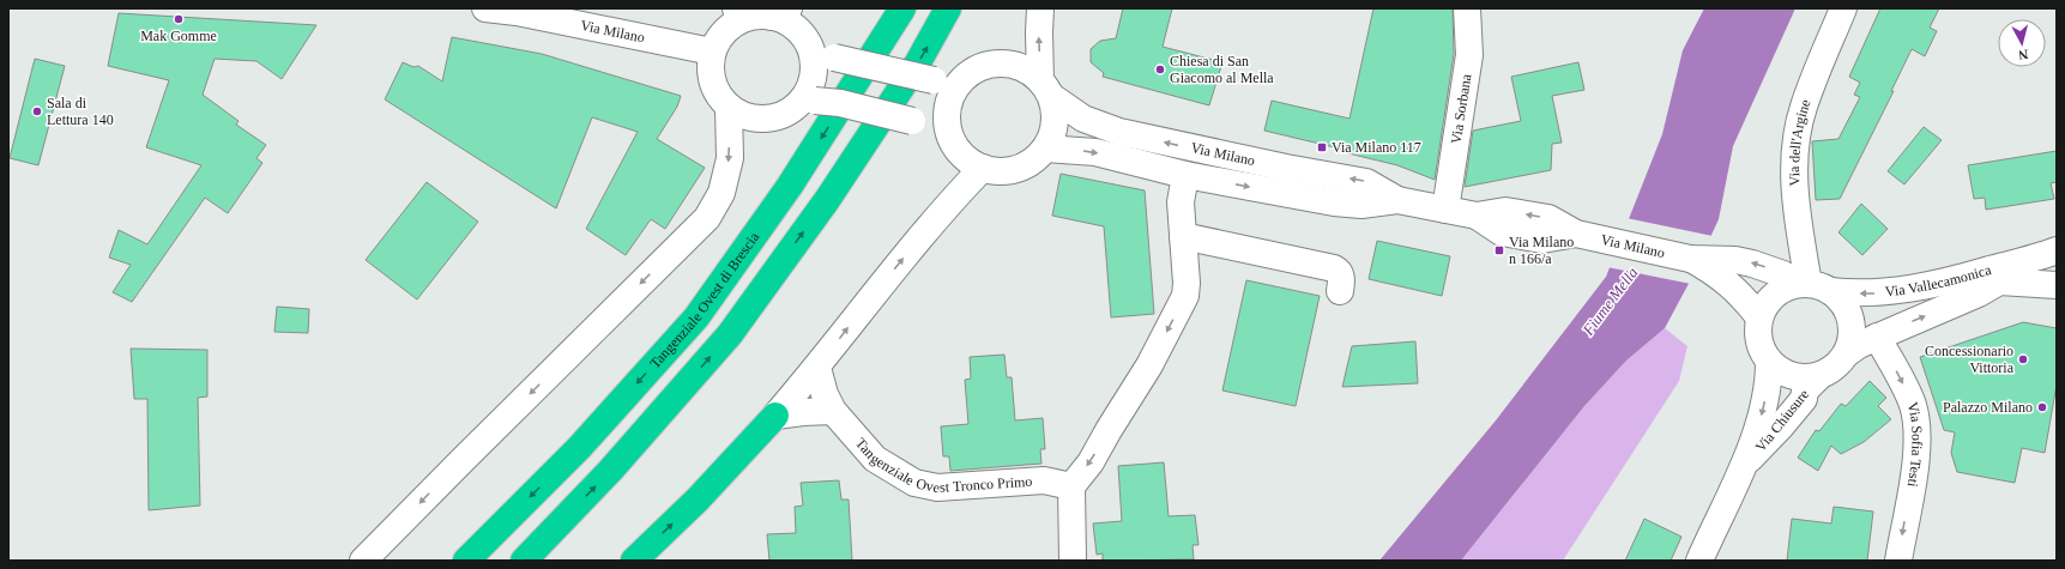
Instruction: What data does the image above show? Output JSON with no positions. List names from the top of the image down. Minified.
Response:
{"streets":{"highway":["Tangenziale Ovest di Brescia"],"main road":["Via Milano","Via Sorbana","Via dell'Argine","Via Vallecamonica","Via Chiusure","Via Sofia Testi","Tangenziale Ovest Tronco Primo"]},"crossings":[["Via Milano","Via Sorbana"],["Via Milano","Via dell'Argine"],["Via Milano","Via Vallecamonica"],["Via Milano","Via Chiusure"],["Via Milano","Tangenziale Ovest Tronco Primo"],["Via dell'Argine","Via Vallecamonica"],["Via dell'Argine","Via Chiusure"],["Via Vallecamonica","Via Chiusure"],["Via Vallecamonica","Via Sofia Testi"]],"one_way":["Via Sofia Testi"],"water":["Fiume Mella"],"places":{"other":["Mak Gomme","Chiesa di San Giacomo al Mella","Sala di Lettura 140","Concessionario Vittoria","Palazzo Milano"],"transit":["Via Milano 117","Via Milano n 166/a"]},"north":"bottom"}
